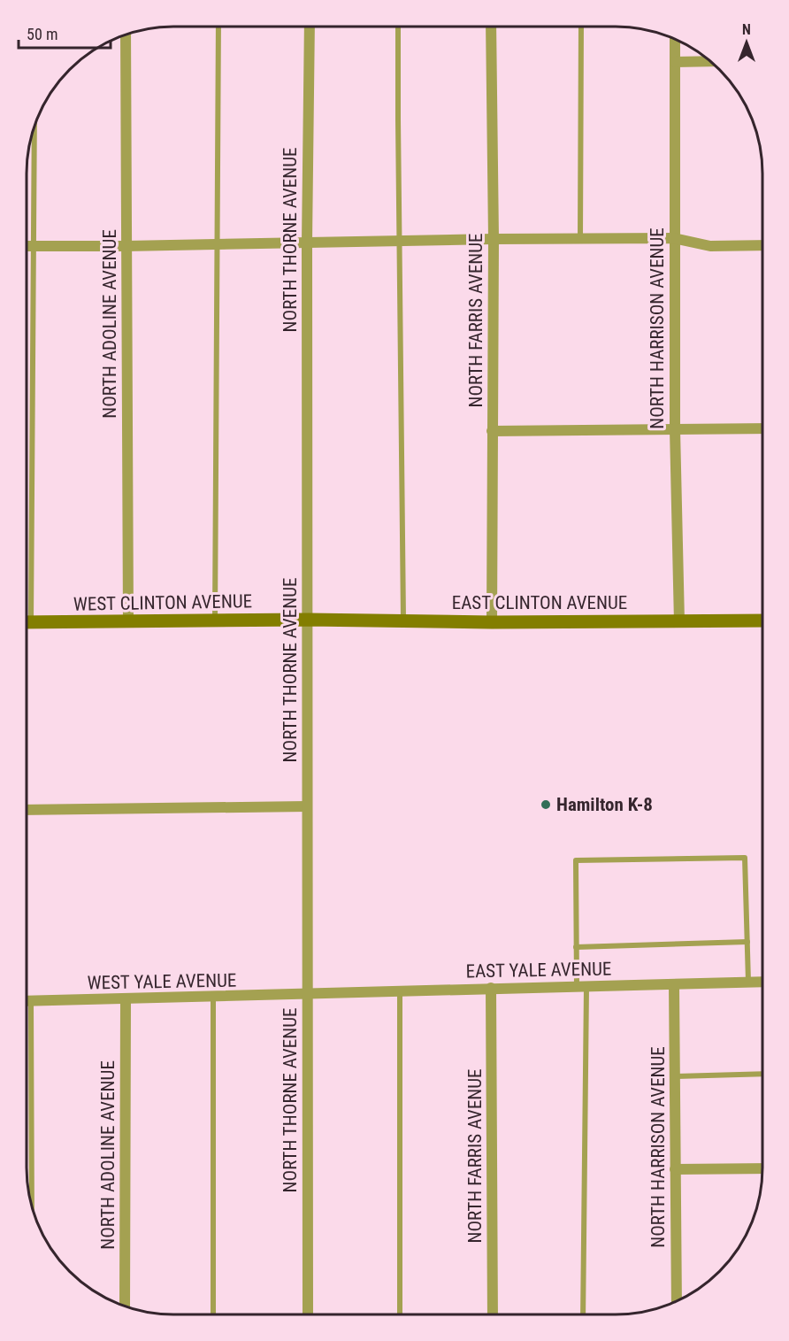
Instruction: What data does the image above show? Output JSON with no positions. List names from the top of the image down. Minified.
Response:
{"streets":{"main road":["WEST CLINTON AVENUE","EAST CLINTON AVENUE"],"street":["NORTH THORNE AVENUE","NORTH FARRIS AVENUE","NORTH ADOLINE AVENUE","NORTH HARRISON AVENUE","EAST YALE AVENUE","WEST YALE AVENUE"]},"crossings":[["NORTH THORNE AVENUE","WEST CLINTON AVENUE"],["NORTH THORNE AVENUE","EAST CLINTON AVENUE"],["NORTH THORNE AVENUE","EAST YALE AVENUE"],["NORTH THORNE AVENUE","WEST YALE AVENUE"],["NORTH FARRIS AVENUE","EAST CLINTON AVENUE"],["NORTH FARRIS AVENUE","EAST YALE AVENUE"],["NORTH ADOLINE AVENUE","WEST CLINTON AVENUE"],["NORTH ADOLINE AVENUE","WEST YALE AVENUE"],["NORTH HARRISON AVENUE","EAST CLINTON AVENUE"],["NORTH HARRISON AVENUE","EAST YALE AVENUE"],["WEST CLINTON AVENUE","EAST CLINTON AVENUE"],["EAST YALE AVENUE","WEST YALE AVENUE"]],"places":["Hamilton K-8"],"scale_bar":"50 m","north":"top"}
